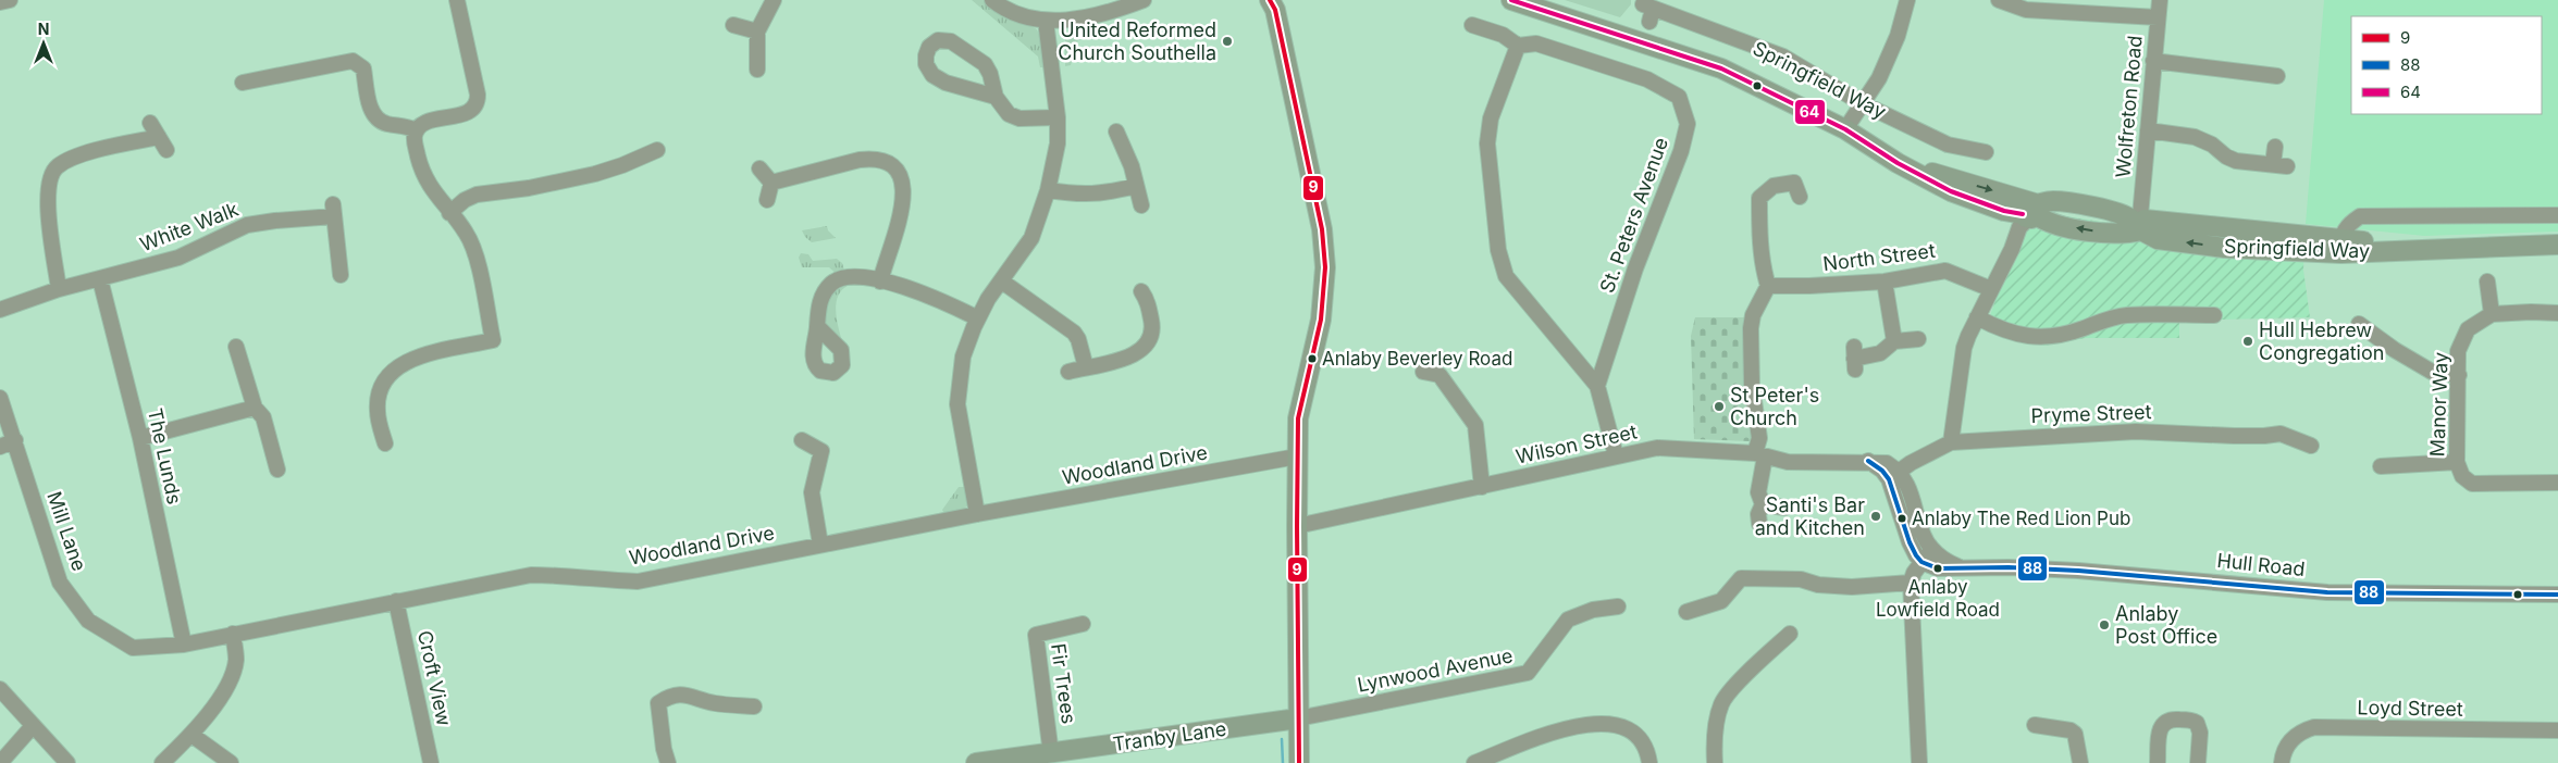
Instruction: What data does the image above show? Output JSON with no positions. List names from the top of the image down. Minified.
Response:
{"streets":{"main road":["Springfield Way","Tranby Lane"],"street":["Wolfreton Road","St. Peters Avenue","White Walk","North Street","Manor Way","Pryme Street","Wilson Street","The Lunds","Woodland Drive","Mill Lane","Hull Road","Lynwood Avenue","Croft View","Fir Trees","Loyd Street"]},"crossings":[["Springfield Way","Wolfreton Road"],["White Walk","The Lunds"],["Wilson Street","Hull Road"],["The Lunds","Mill Lane"],["Woodland Drive","Mill Lane"],["Woodland Drive","Croft View"],["Lynwood Avenue","Tranby Lane"],["Fir Trees","Tranby Lane"]],"places":["United Reformed Church Southella","Hull Hebrew Congregation","Anlaby Beverley Road","St Peter's Church","Santi's Bar and Kitchen","Anlaby The Red Lion Pub","Anlaby Lowfield Road","Anlaby Post Office"],"lines":["transit line 9","transit line 64","transit line 88"],"legend":["9","88","64"],"north":"top"}
